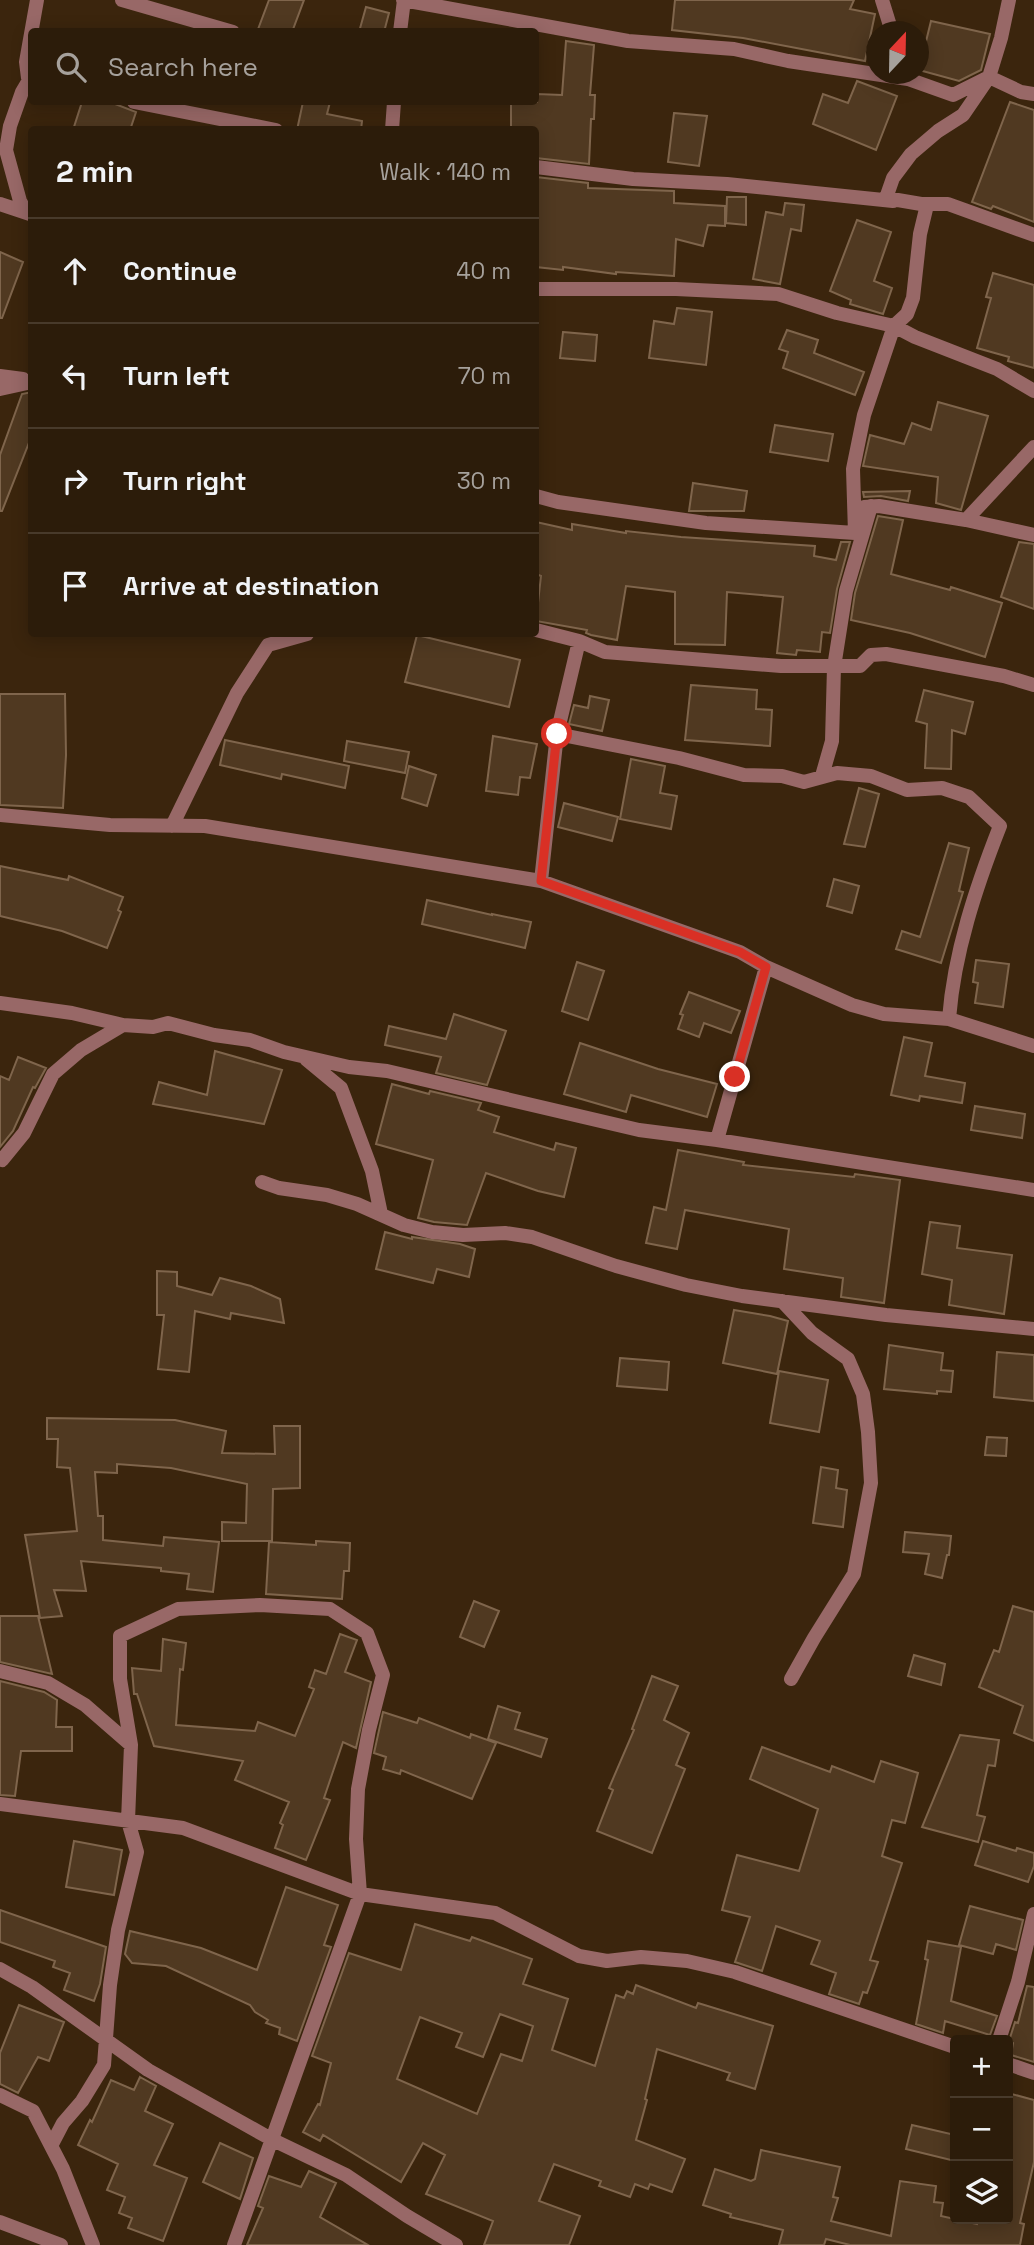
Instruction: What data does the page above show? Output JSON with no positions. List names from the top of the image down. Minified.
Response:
{"north":"top","page":{"search":"Search here","heading":["2 min","Walk · 140 m"],"list":[["Continue","40 m"],["Turn left","70 m"],["Turn right","30 m"],"Arrive at destination"],"map_buttons":["+","−"]}}
